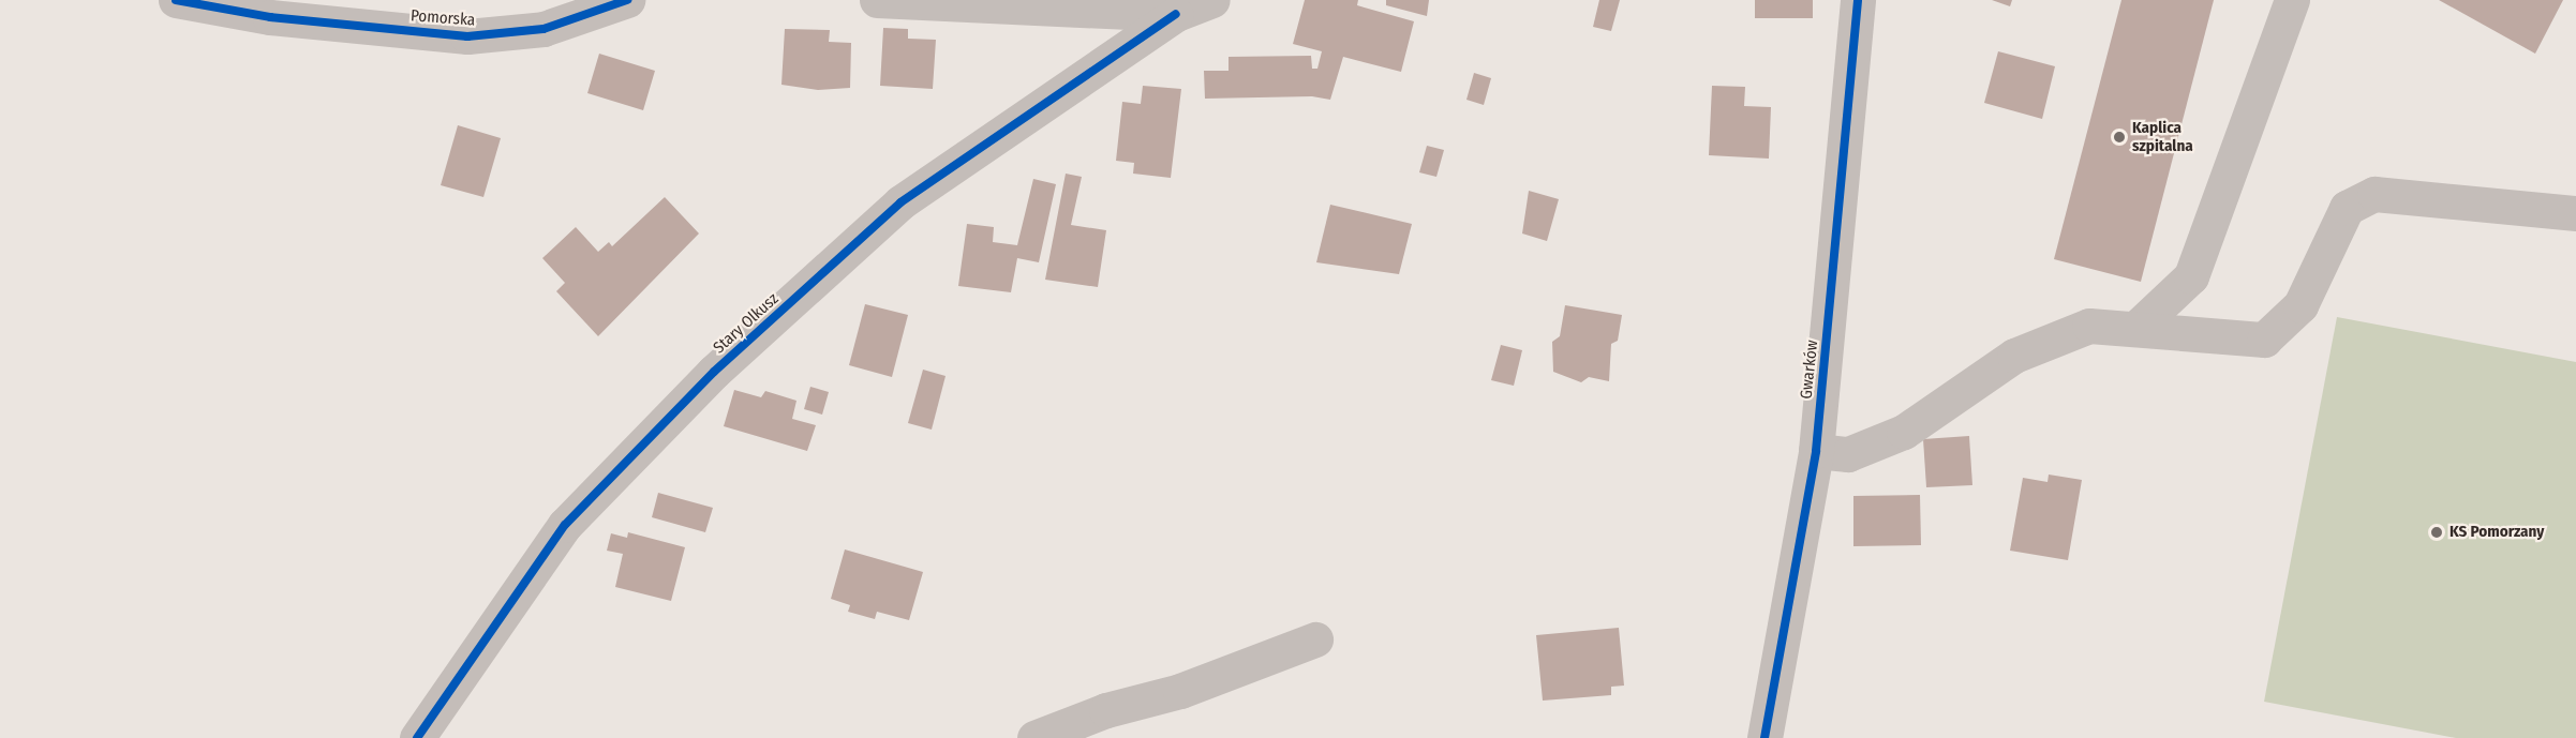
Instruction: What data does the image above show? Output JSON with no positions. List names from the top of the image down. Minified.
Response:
{"streets":{"street":["Pomorska","Stary Olkusz","Gwarków"]},"places":["Kaplica szpitalna","KS Pomorzany"]}
